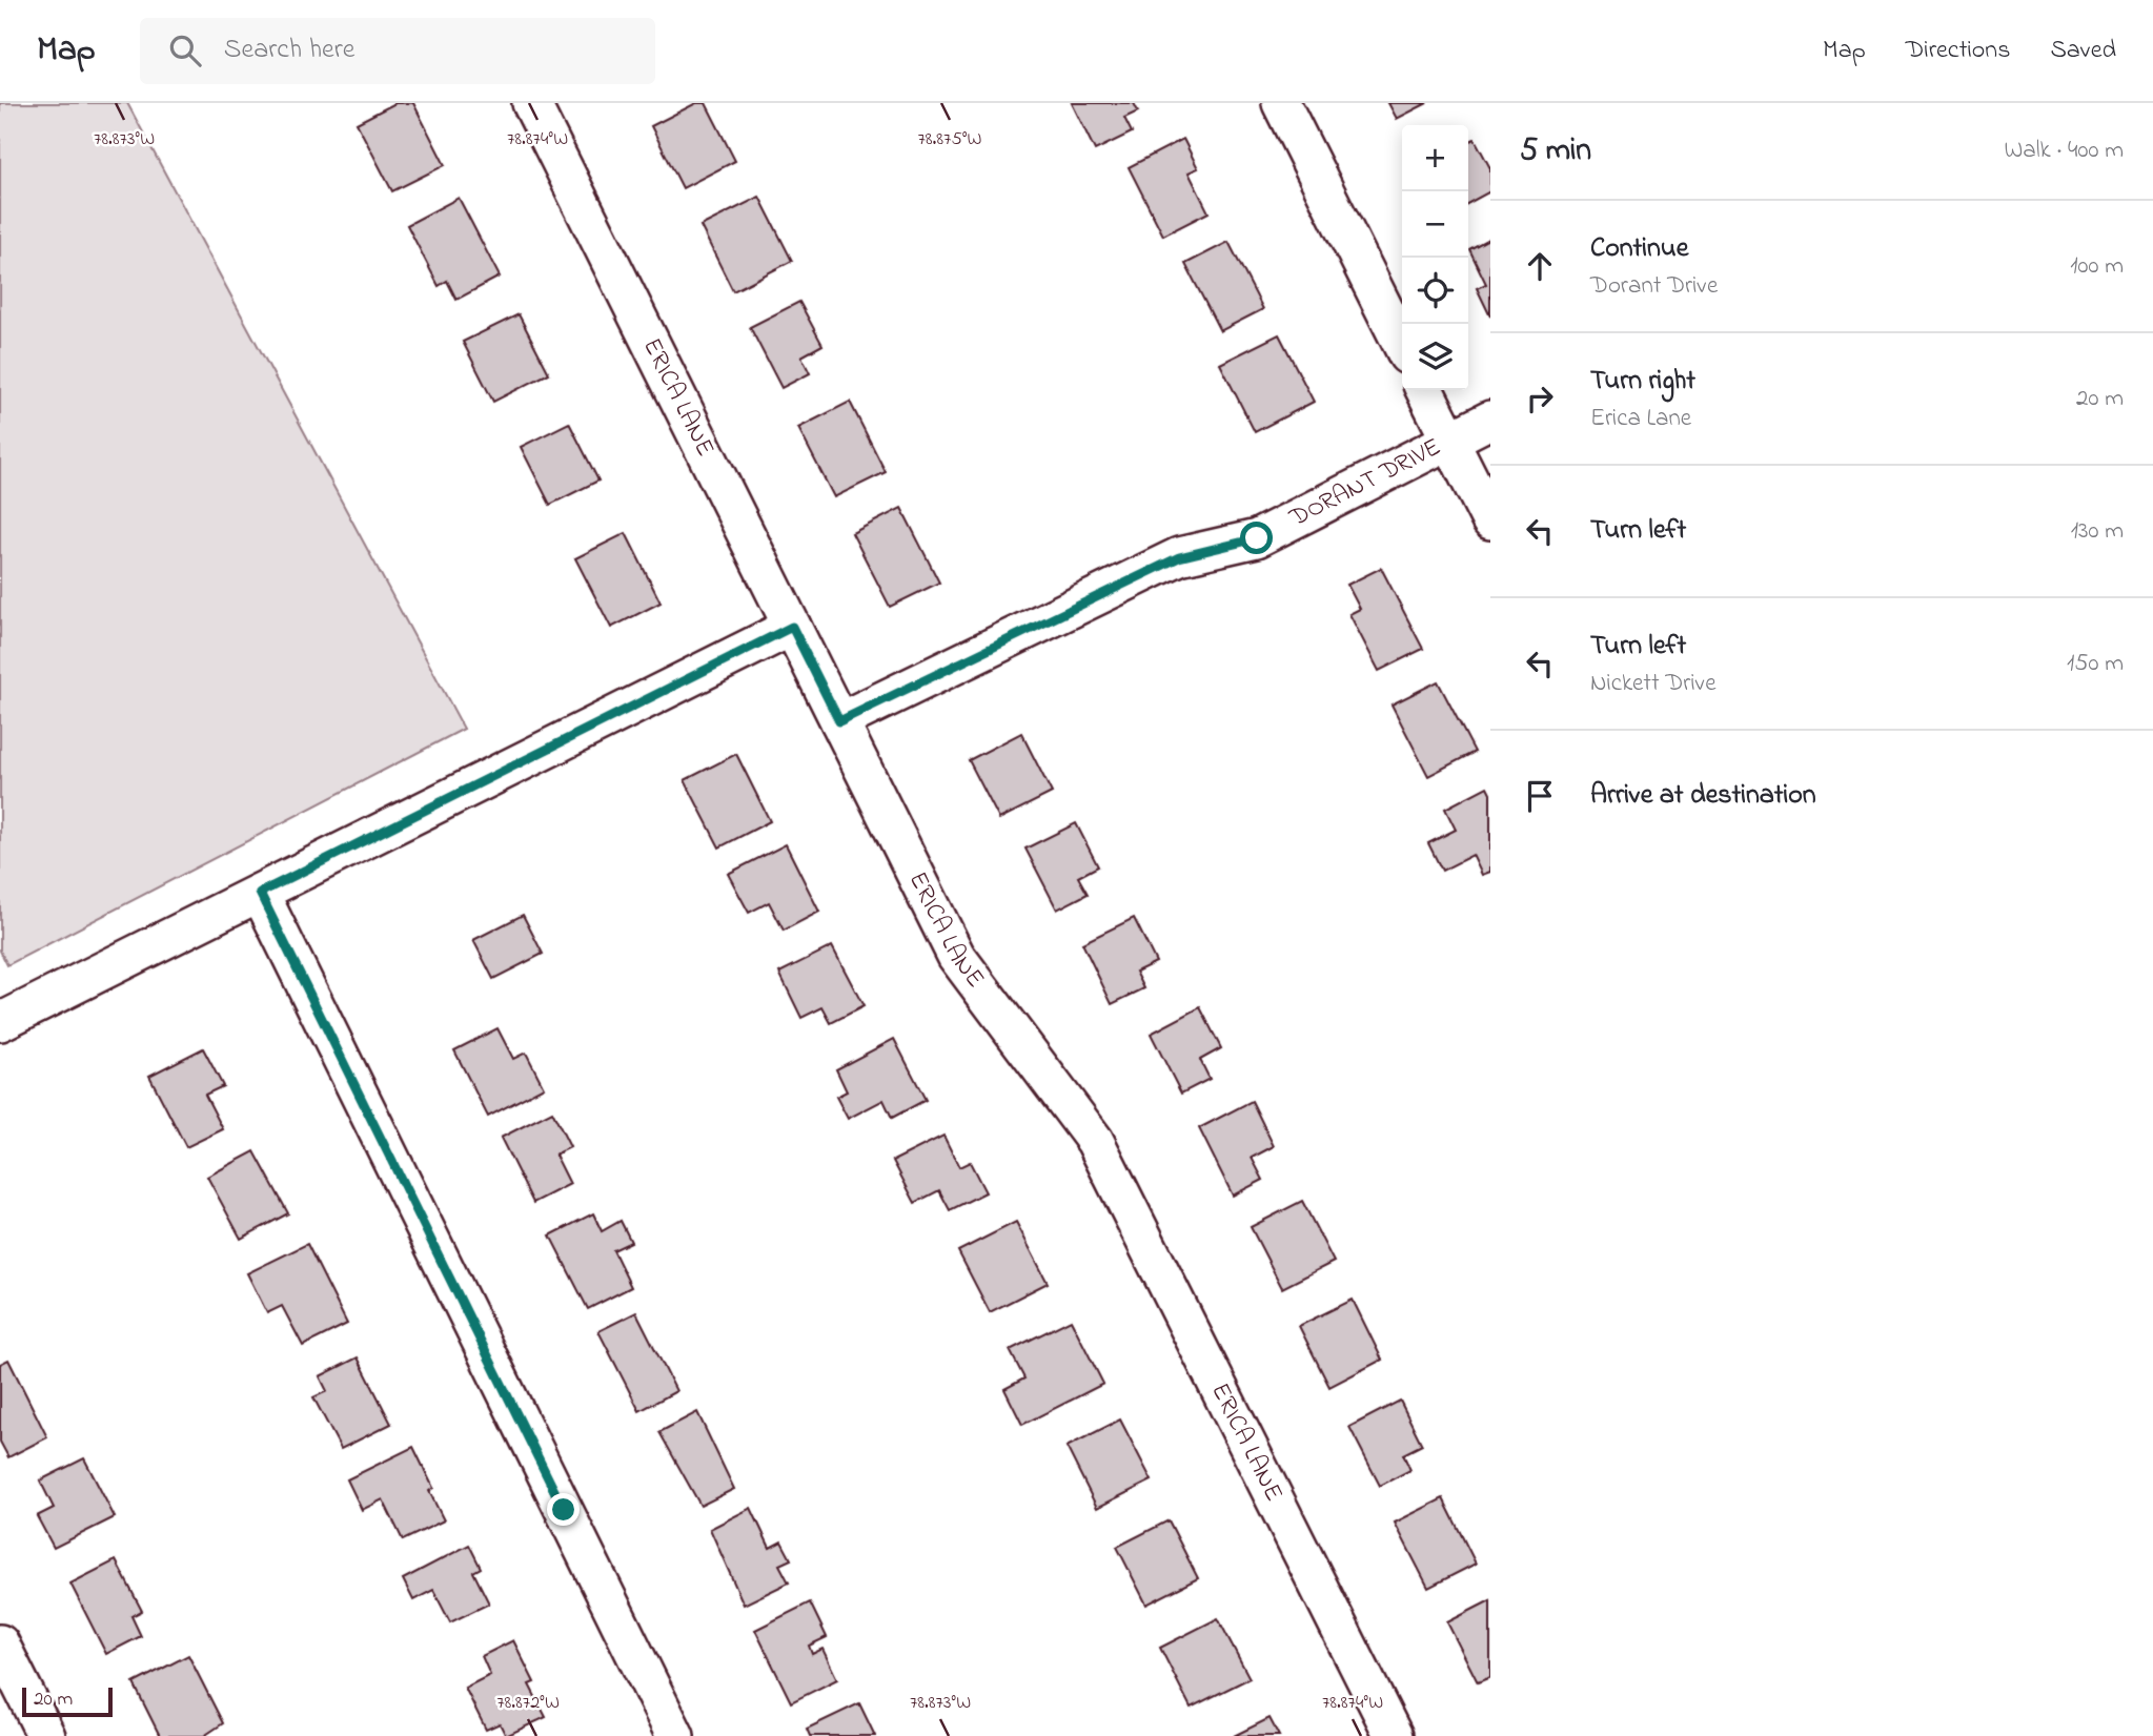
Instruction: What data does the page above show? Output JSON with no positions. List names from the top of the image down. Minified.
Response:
{"streets":{"street":["ERICA LANE","DORANT DRIVE"]},"crossings":[["ERICA LANE","DORANT DRIVE"]],"scale_bar":"20 m","page":{"header":"Map","search":"Search here","nav":["Map","Directions","Saved"],"heading":["5 min","Walk · 400 m"],"map_buttons":["+","−"],"list":[["Continue","Dorant Drive","100 m"],["Turn right","Erica Lane","20 m"],["Turn left","130 m"],["Turn left","Nickett Drive","150 m"],"Arrive at destination"],"scale":"20 m"},"coordinates":["78.873°W","78.874°W","78.875°W","78.872°W"]}
